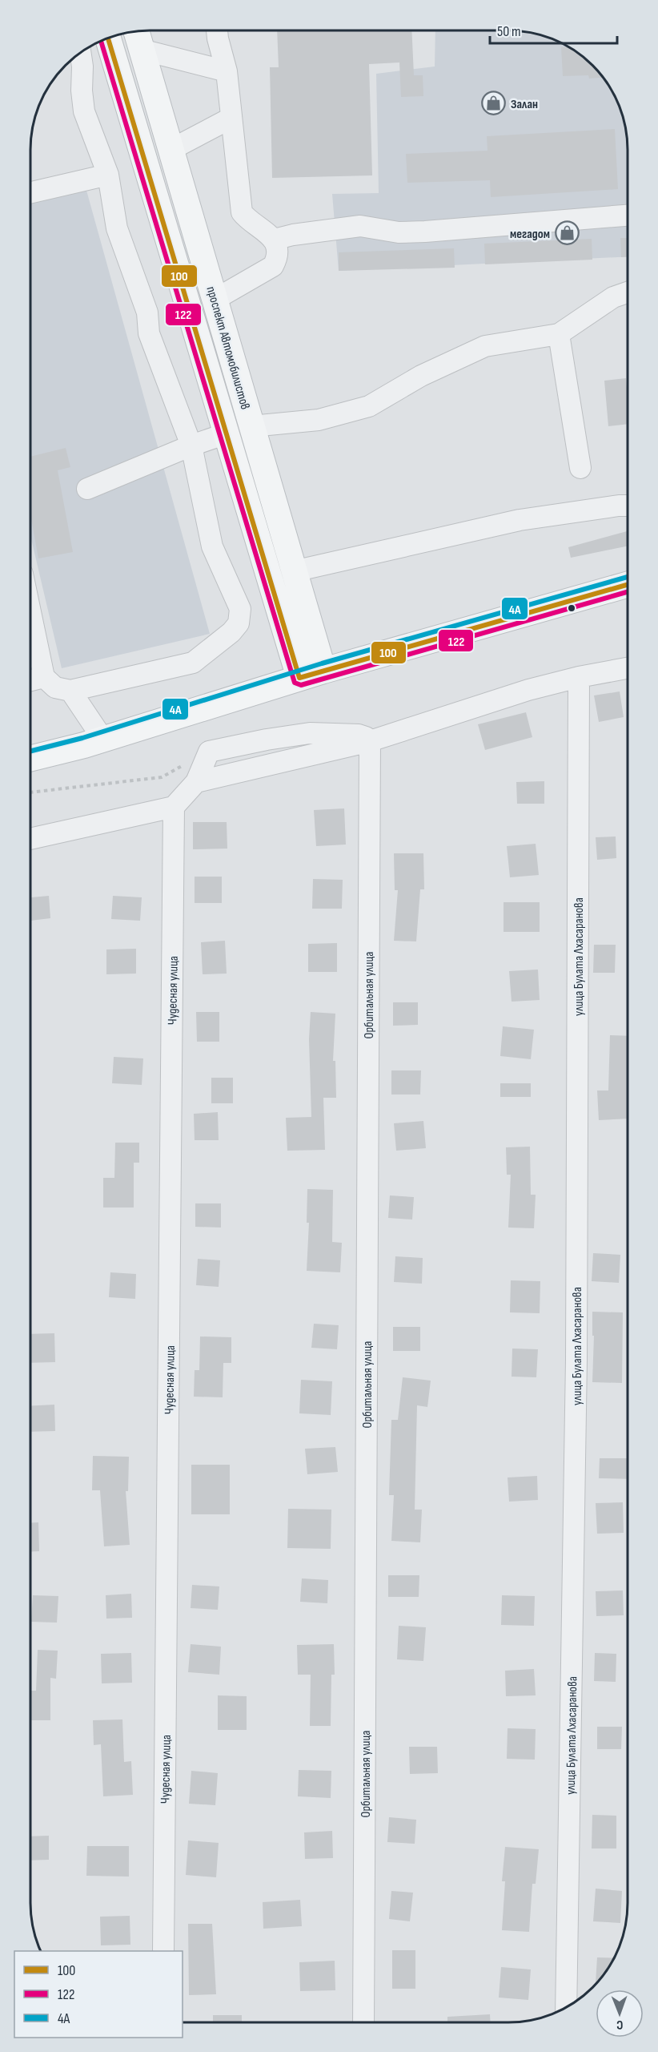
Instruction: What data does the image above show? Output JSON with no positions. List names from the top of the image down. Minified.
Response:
{"streets":{"main road":["проспект Автомобилистов"],"street":["улица Булата Лхасаранова","Чудесная улица","Орбитальная улица"]},"places":{"shop":["Залан","мегадом"]},"lines":["transit line 100","transit line 122","transit line 4А"],"legend":["100","122","4А"],"scale_bar":"50 m","north":"bottom"}
